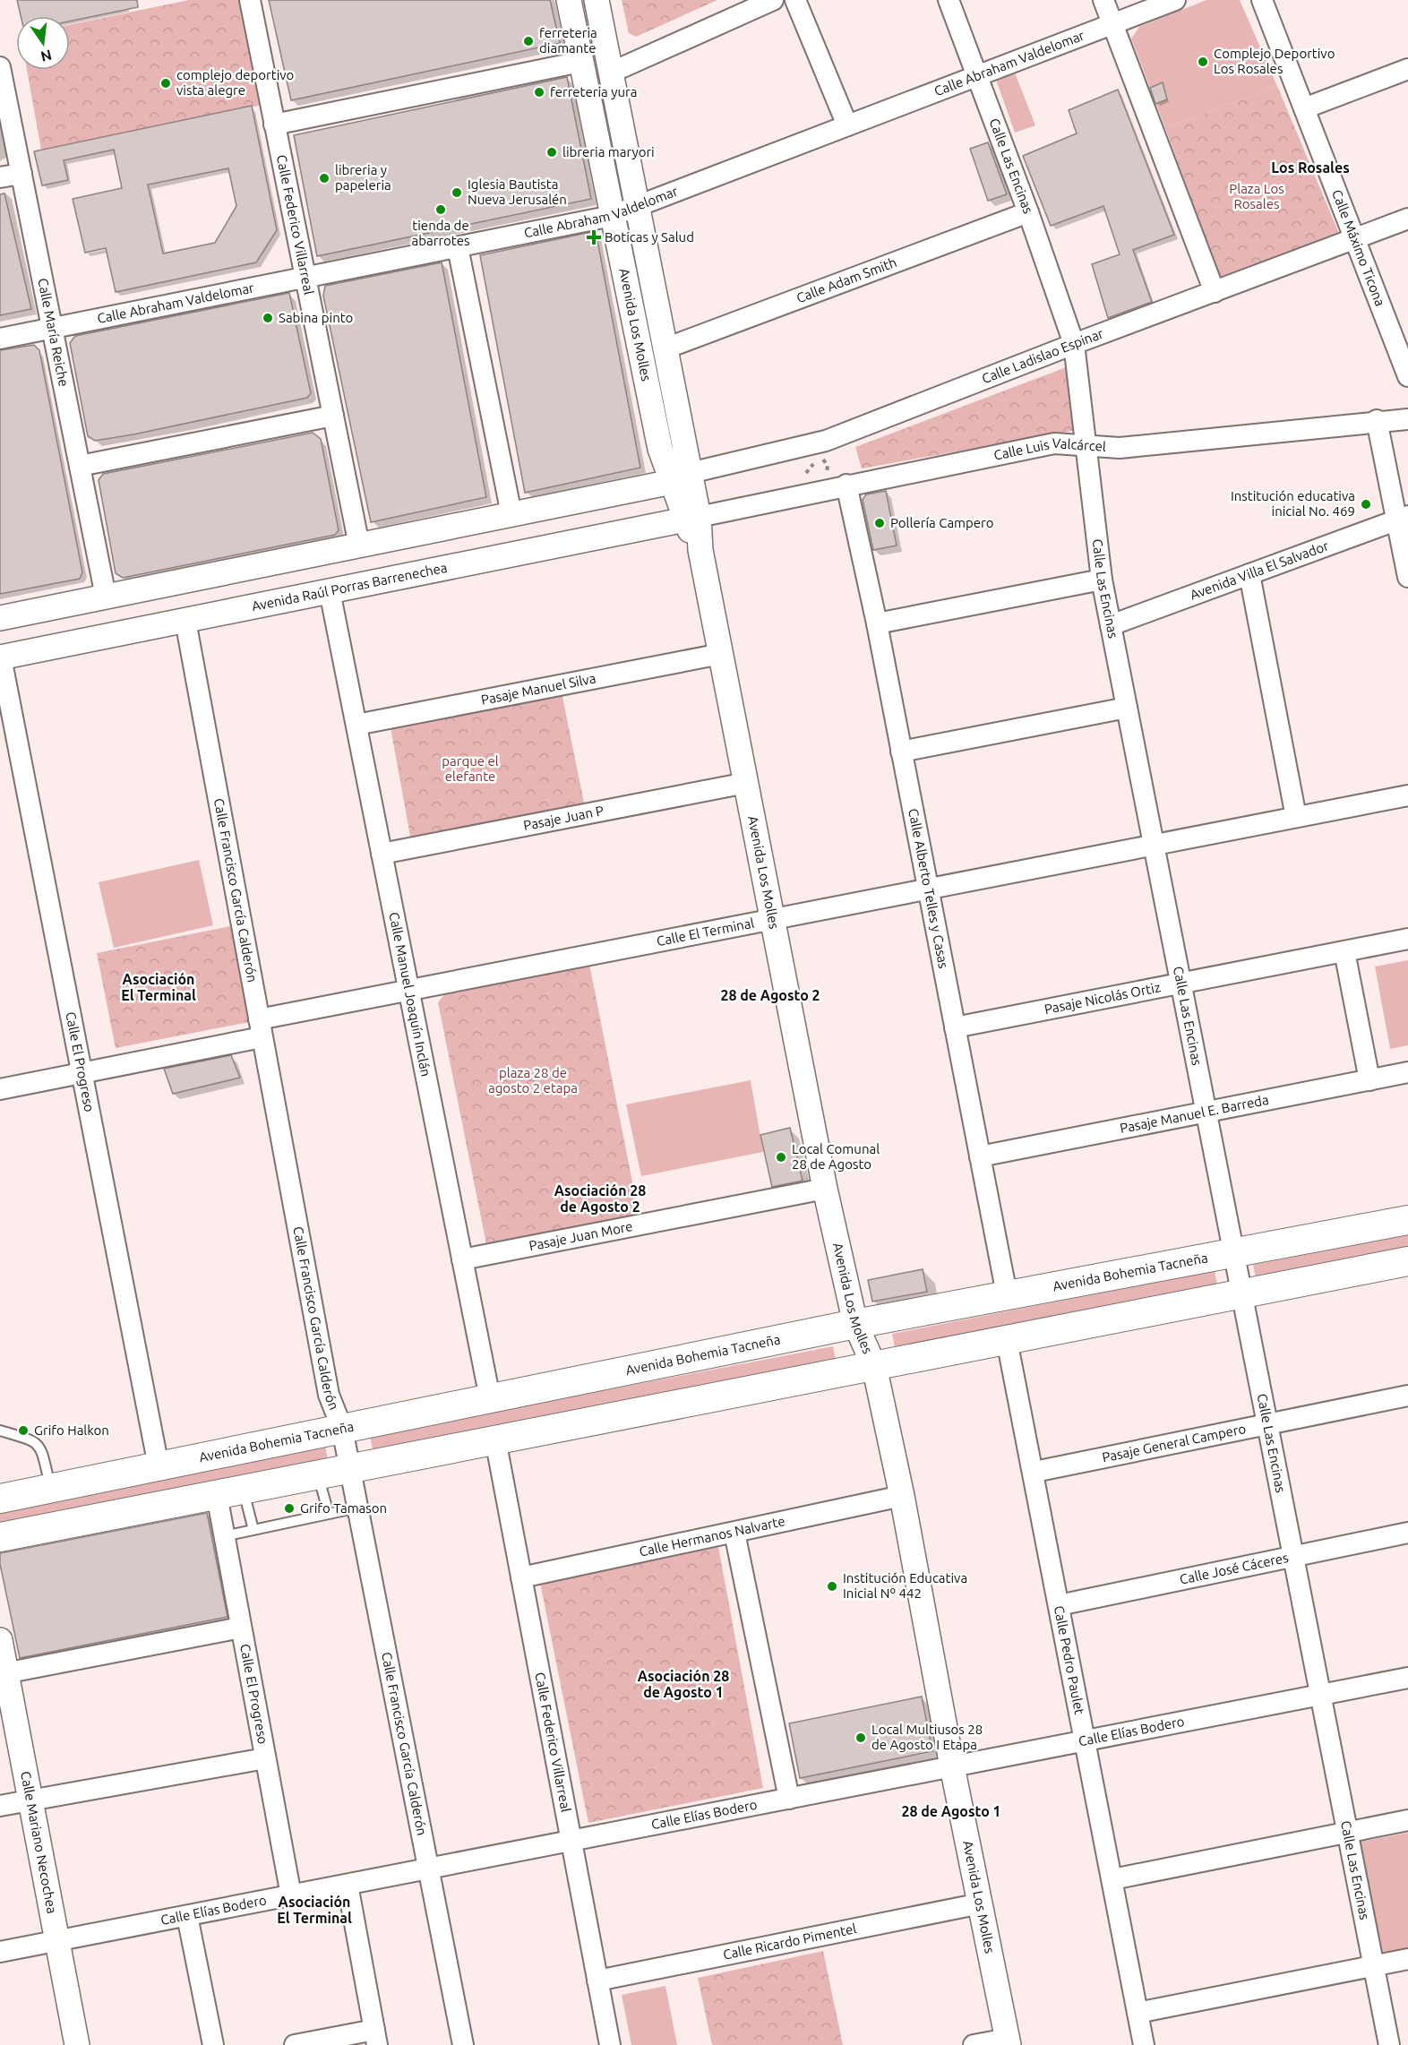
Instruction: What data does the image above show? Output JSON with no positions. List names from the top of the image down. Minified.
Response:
{"streets":{"main road":["Avenida Bohemia Tacneña"],"street":["Calle Abraham Valdelomar","Calle Las Encinas","Calle Federico Villarreal","Calle Máximo Ticona","Calle Adam Smith","Avenida Los Molles","Calle María Reiche","Calle Ladislao Espinar","Calle Luis Valcárcel","Avenida Villa El Salvador","Avenida Raúl Porras Barrenechea","Pasaje Manuel Silva","Pasaje Juan P","Calle Alberto Telles y Casas","Calle Francisco García Calderón","Calle El Terminal","Calle Manuel Joaquín Inclán","Pasaje Nicolás Ortiz","Calle El Progreso","Pasaje Manuel E. Barreda","Pasaje Juan More","Pasaje General Campero","Calle Hermanos Nalvarte","Calle José Cáceres","Calle Pedro Paulet","Calle Elías Bodero","Calle Mariano Necochea","Calle Ricardo Pimentel"]},"crossings":[["Calle Abraham Valdelomar","Calle Las Encinas"],["Calle Abraham Valdelomar","Calle Federico Villarreal"],["Calle Abraham Valdelomar","Avenida Los Molles"],["Calle Abraham Valdelomar","Calle María Reiche"],["Calle Las Encinas","Calle Adam Smith"],["Calle Las Encinas","Calle Ladislao Espinar"],["Calle Las Encinas","Calle Luis Valcárcel"],["Calle Las Encinas","Avenida Villa El Salvador"],["Calle Las Encinas","Calle El Terminal"],["Calle Las Encinas","Pasaje Nicolás Ortiz"],["Calle Las Encinas","Pasaje Manuel E. Barreda"],["Calle Las Encinas","Avenida Bohemia Tacneña"],["Calle Las Encinas","Pasaje General Campero"],["Calle Las Encinas","Calle José Cáceres"],["Calle Las Encinas","Calle Elías Bodero"],["Calle Federico Villarreal","Calle Hermanos Nalvarte"],["Calle Federico Villarreal","Calle Elías Bodero"],["Calle Federico Villarreal","Calle Ricardo Pimentel"],["Calle Máximo Ticona","Calle Ladislao Espinar"],["Calle Adam Smith","Avenida Los Molles"],["Avenida Los Molles","Calle Ladislao Espinar"],["Avenida Los Molles","Calle Luis Valcárcel"],["Avenida Los Molles","Avenida Raúl Porras Barrenechea"],["Avenida Los Molles","Pasaje Manuel Silva"],["Avenida Los Molles","Pasaje Juan P"],["Avenida Los Molles","Calle El Terminal"],["Avenida Los Molles","Pasaje Juan More"],["Avenida Los Molles","Avenida Bohemia Tacneña"],["Avenida Los Molles","Calle Hermanos Nalvarte"],["Avenida Los Molles","Calle Elías Bodero"],["Avenida Los Molles","Calle Ricardo Pimentel"],["Calle Luis Valcárcel","Avenida Raúl Porras Barrenechea"],["Calle Luis Valcárcel","Calle Alberto Telles y Casas"],["Avenida Raúl Porras Barrenechea","Calle Francisco García Calderón"],["Avenida Raúl Porras Barrenechea","Calle Manuel Joaquín Inclán"],["Avenida Raúl Porras Barrenechea","Calle El Progreso"],["Pasaje Manuel Silva","Calle Manuel Joaquín Inclán"],["Pasaje Juan P","Calle Manuel Joaquín Inclán"],["Calle Alberto Telles y Casas","Calle El Terminal"],["Calle Alberto Telles y Casas","Pasaje Nicolás Ortiz"],["Calle Alberto Telles y Casas","Pasaje Manuel E. Barreda"],["Calle Alberto Telles y Casas","Avenida Bohemia Tacneña"],["Calle Francisco García Calderón","Calle El Terminal"],["Calle Francisco García Calderón","Avenida Bohemia Tacneña"],["Calle Francisco García Calderón","Calle Elías Bodero"],["Calle El Terminal","Calle Manuel Joaquín Inclán"],["Calle El Terminal","Calle El Progreso"],["Calle Manuel Joaquín Inclán","Pasaje Juan More"],["Calle Manuel Joaquín Inclán","Avenida Bohemia Tacneña"],["Calle El Progreso","Avenida Bohemia Tacneña"],["Calle El Progreso","Calle Elías Bodero"],["Pasaje General Campero","Calle Pedro Paulet"],["Calle José Cáceres","Calle Pedro Paulet"],["Calle Pedro Paulet","Calle Elías Bodero"],["Calle Elías Bodero","Calle Mariano Necochea"]],"districts":["Los Rosales","Asociación El Terminal","28 de Agosto 2","Asociación 28 de Agosto 2","Asociación 28 de Agosto 1","28 de Agosto 1","Asociación El Terminal"],"parks":["Plaza Los Rosales","parque el elefante","plaza 28 de agosto 2 etapa"],"places":{"other":["ferreteria diamante","Complejo Deportivo Los Rosales","complejo deportivo vista alegre","ferreteria yura","libreria maryori","libreria y papeleria","Iglesia Bautista Nueva Jerusalén","tienda de abarrotes","Sabina pinto","Institución educativa inicial No. 469","Pollería Campero","Local Comunal 28 de Agosto","Grifo Halkon","Grifo Tamason","Institución Educativa Inicial Nº 442","Local Multiusos 28 de Agosto I Etapa"],"health":["Boticas y Salud"]},"north":"bottom"}
